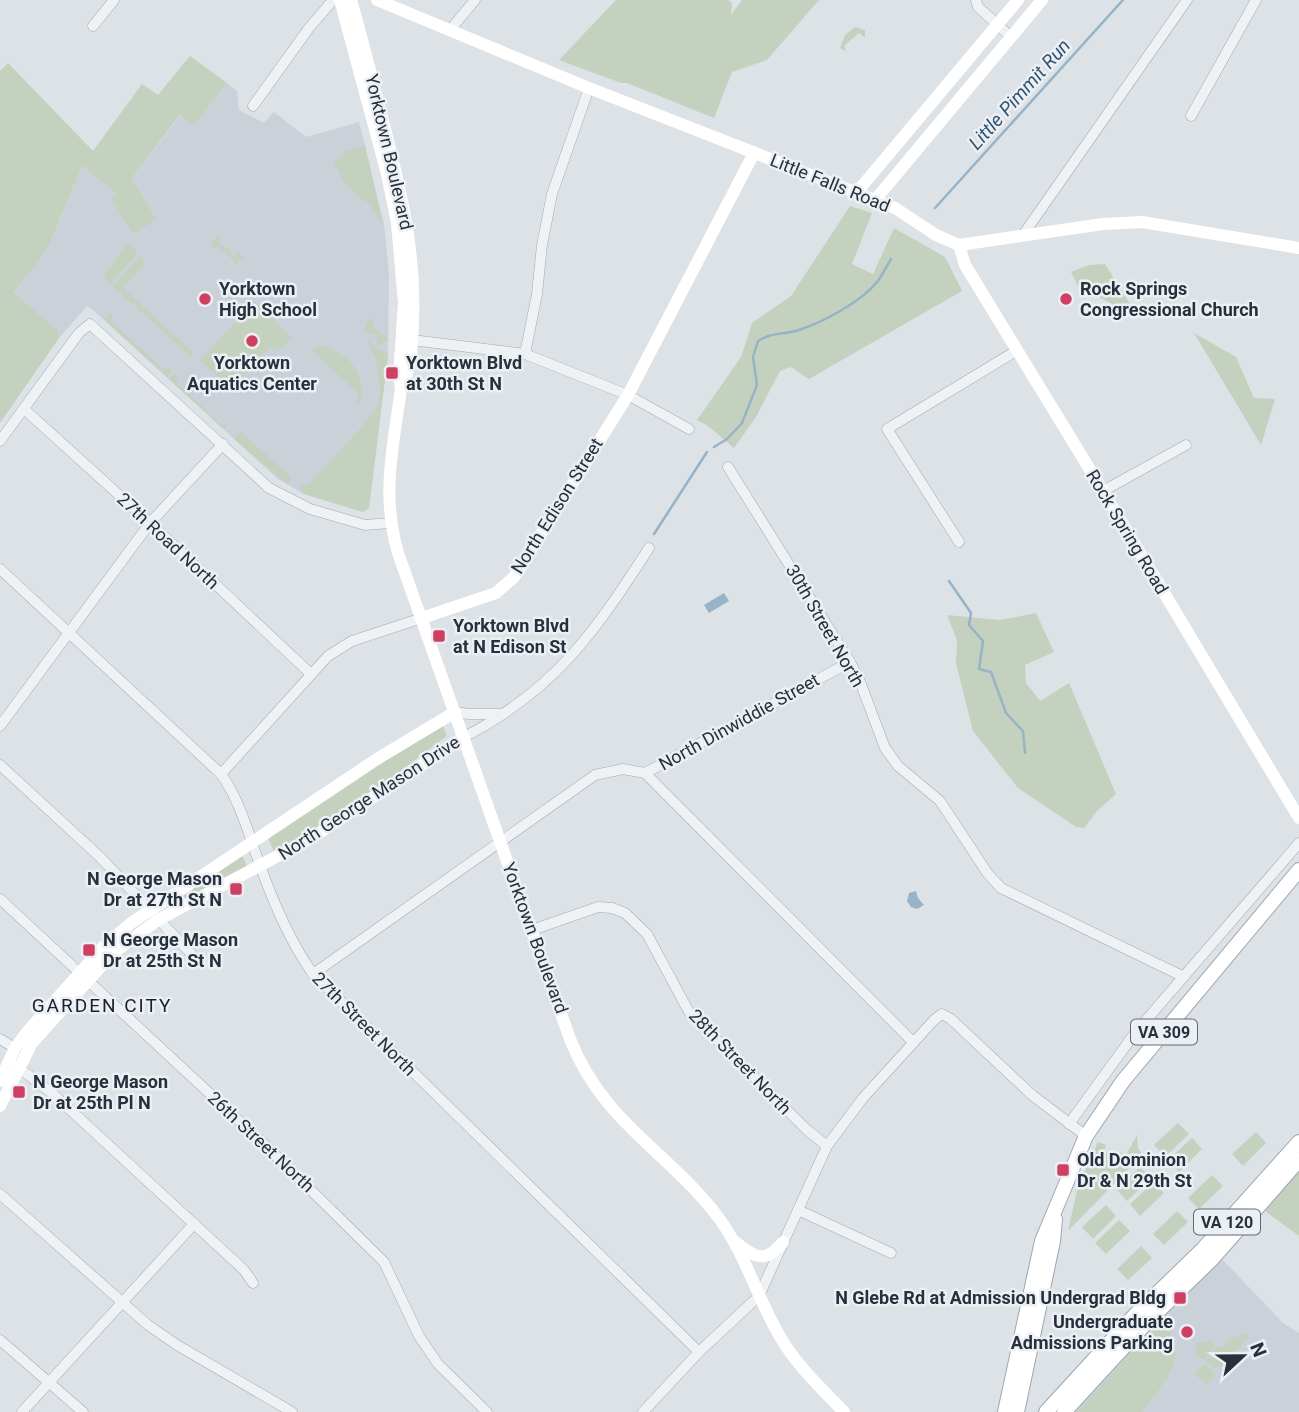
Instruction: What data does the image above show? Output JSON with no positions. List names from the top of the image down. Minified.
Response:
{"streets":{"main road":["VA 309","VA 120"],"street":["Yorktown Boulevard","Little Falls Road","North Edison Street","Rock Spring Road","27th Road North","30th Street North","North Dinwiddie Street","North George Mason Drive","27th Street North","28th Street North","26th Street North"]},"crossings":[["Yorktown Boulevard","North Edison Street"],["Yorktown Boulevard","North Dinwiddie Street"],["Yorktown Boulevard","North George Mason Drive"],["Yorktown Boulevard","28th Street North"],["Little Falls Road","North Edison Street"],["Little Falls Road","Rock Spring Road"],["North Edison Street","27th Road North"],["North Edison Street","27th Street North"],["30th Street North","North Dinwiddie Street"],["North Dinwiddie Street","27th Street North"],["North George Mason Drive","27th Street North"],["North George Mason Drive","26th Street North"]],"districts":["GARDEN CITY"],"water":["Little Pimmit Run"],"places":{"other":["Yorktown High School","Rock Springs Congressional Church","Yorktown Aquatics Center","Undergraduate Admissions Parking"],"transit":["Yorktown Blvd at 30th St N","Yorktown Blvd at N Edison St","N George Mason Dr at 27th St N","N George Mason Dr at 25th St N","N George Mason Dr at 25th Pl N","Old Dominion Dr & N 29th St","N Glebe Rd at Admission Undergrad Bldg"]},"north":"right"}
